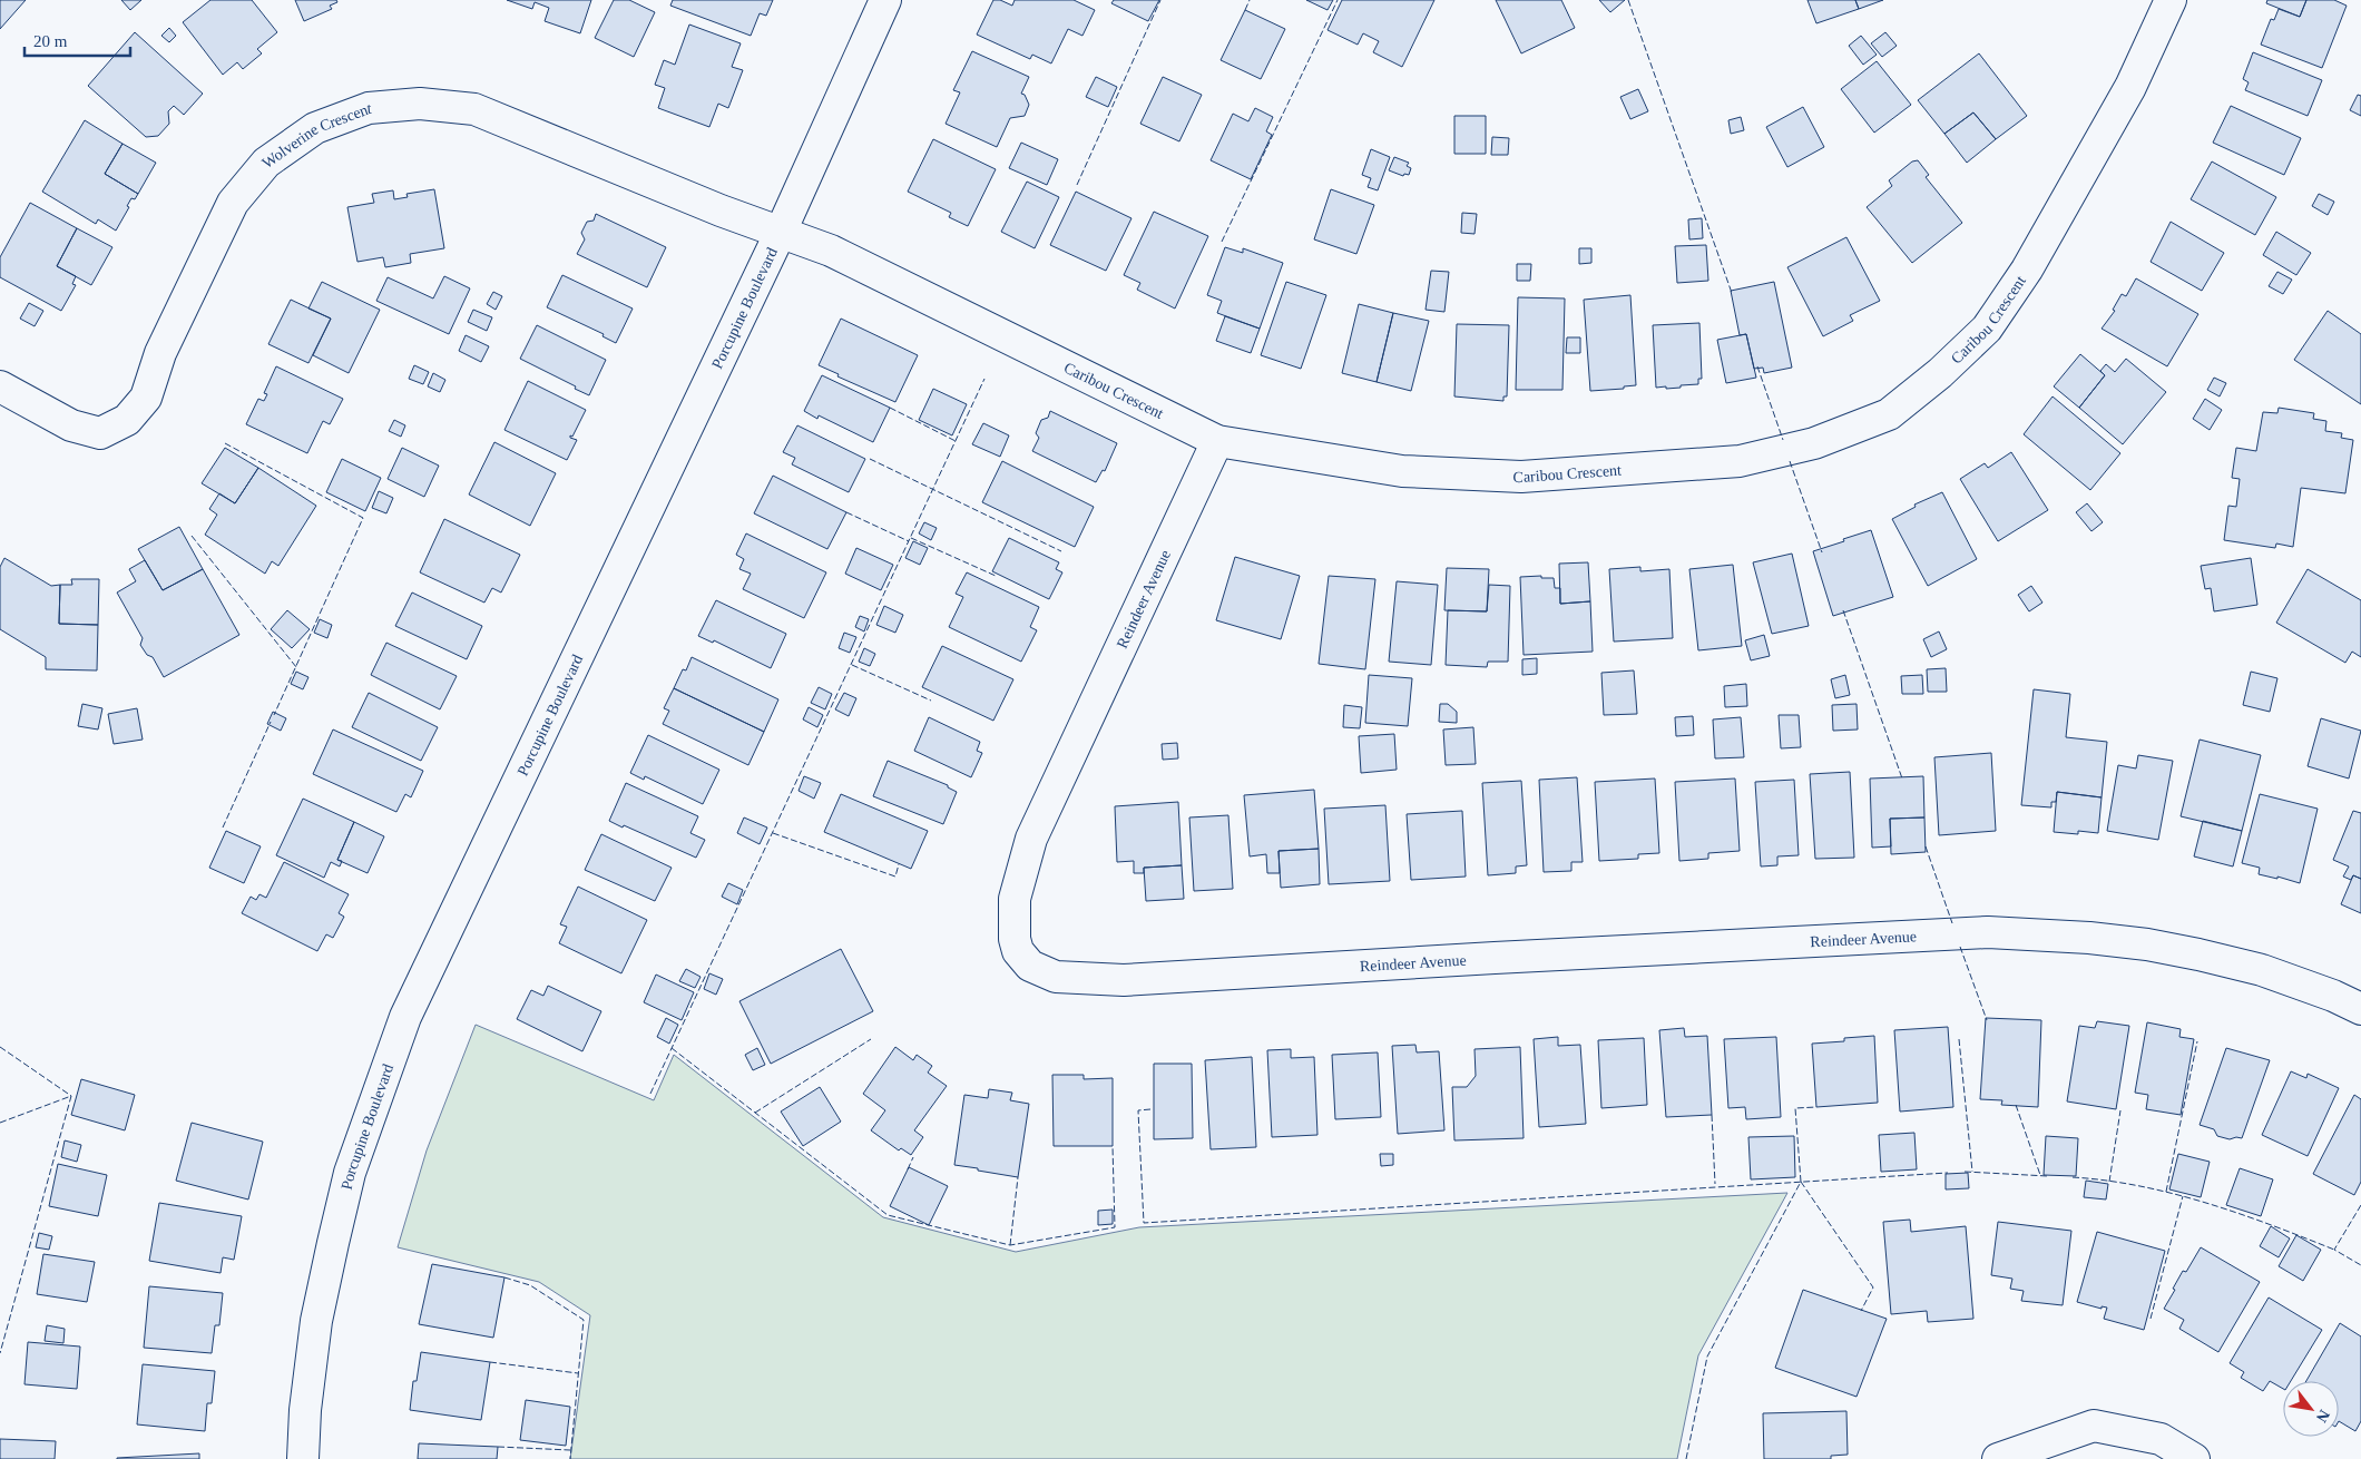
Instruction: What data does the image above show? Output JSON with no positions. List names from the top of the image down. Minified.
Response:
{"streets":{"street":["Wolverine Crescent","Porcupine Boulevard","Caribou Crescent","Reindeer Avenue"]},"crossings":[["Wolverine Crescent","Porcupine Boulevard"],["Wolverine Crescent","Caribou Crescent"],["Porcupine Boulevard","Caribou Crescent"],["Caribou Crescent","Reindeer Avenue"]],"scale_bar":"20 m","north":"bottom right"}
